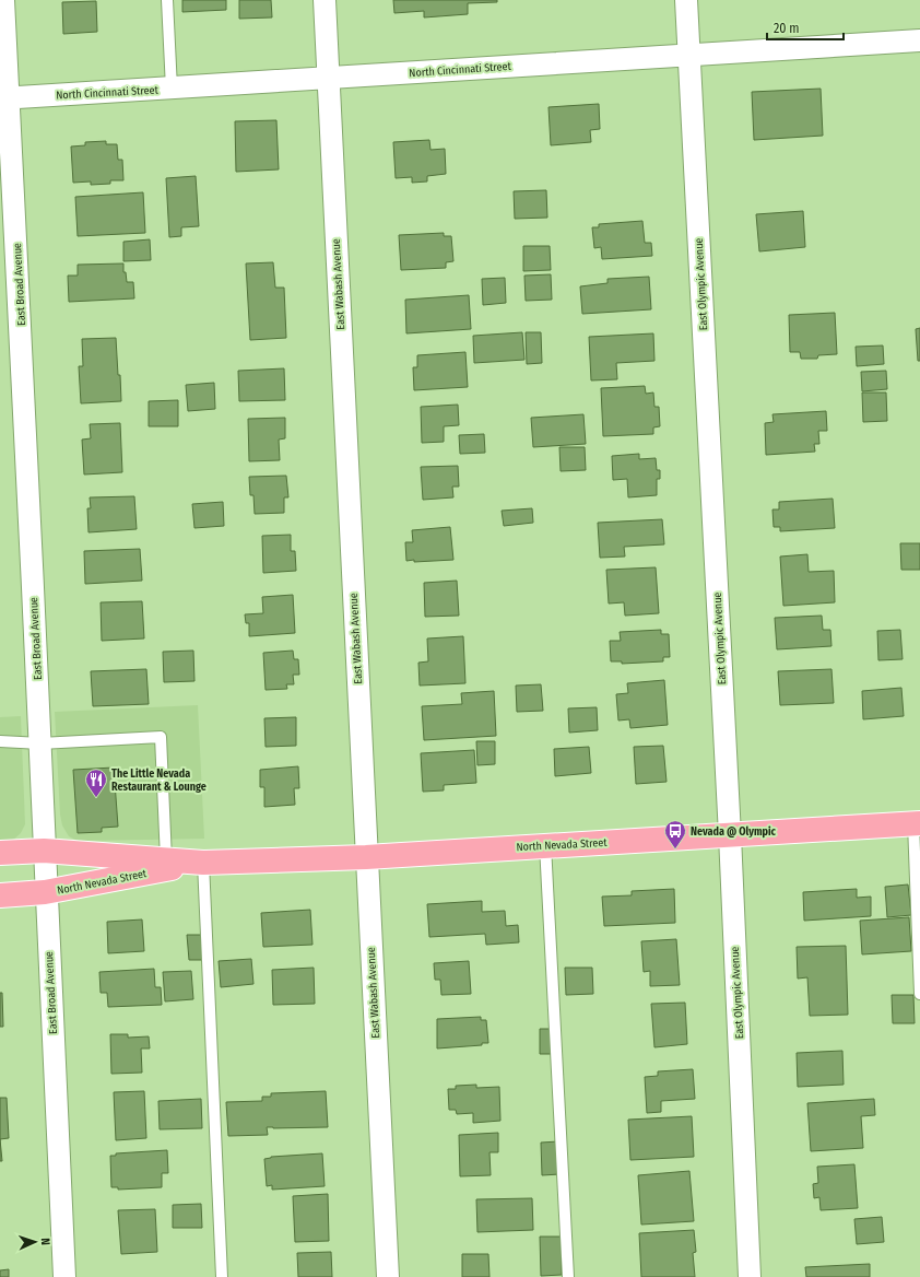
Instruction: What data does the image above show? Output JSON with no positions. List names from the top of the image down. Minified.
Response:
{"streets":{"main road":["North Nevada Street"],"street":["North Cincinnati Street","East Broad Avenue","East Wabash Avenue","East Olympic Avenue"]},"crossings":[["North Cincinnati Street","East Broad Avenue"],["North Cincinnati Street","East Wabash Avenue"],["North Cincinnati Street","East Olympic Avenue"],["East Broad Avenue","North Nevada Street"],["East Wabash Avenue","North Nevada Street"],["East Olympic Avenue","North Nevada Street"]],"places":{"restaurant":["The Little Nevada Restaurant & Lounge"],"bus stop":["Nevada @ Olympic"]},"scale_bar":"20 m","north":"right"}
